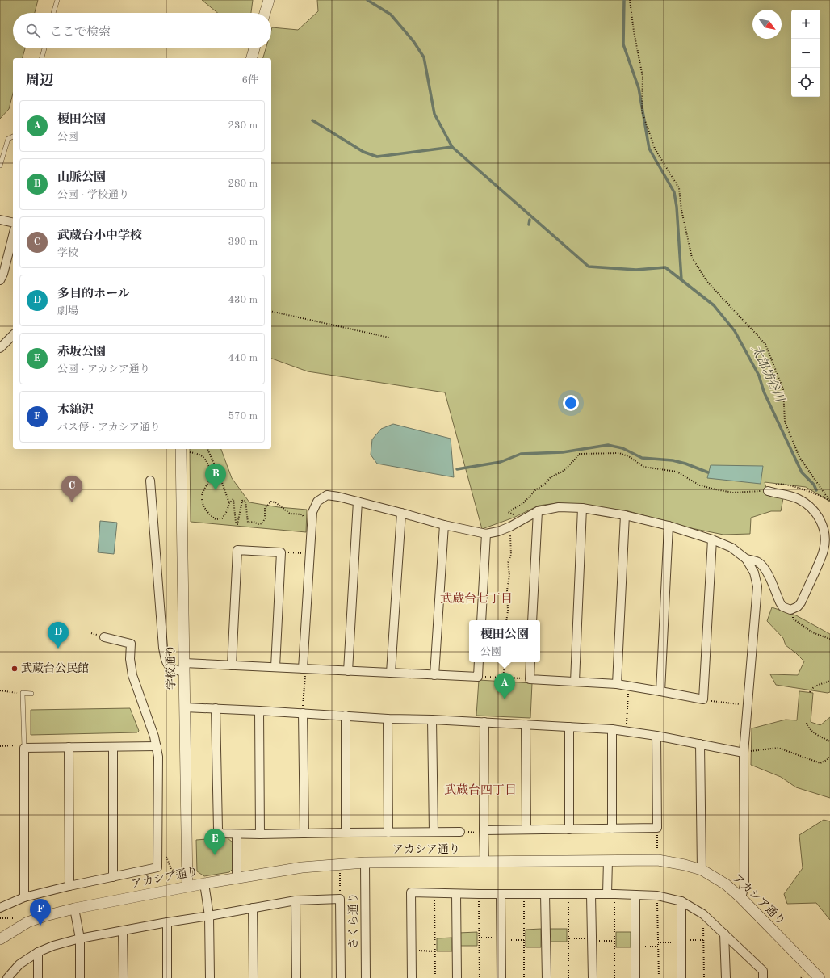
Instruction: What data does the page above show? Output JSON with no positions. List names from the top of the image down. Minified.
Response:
{"streets":{"street":["学校通り","アカシア通り","さくら通り"]},"crossings":[["学校通り","アカシア通り"],["アカシア通り","さくら通り"]],"districts":["武蔵台七丁目","武蔵台四丁目"],"water":["太郎坊谷川"],"places":["武蔵台公民館"],"north":"bottom right","page":{"map_buttons":["+","−"],"search":"ここで検索","heading":["周辺","6件"],"list":[{"mark":"A","name":"榎田公園","note":"公園","value":"230 m"},{"mark":"B","name":"山脈公園","note":"公園 · 学校通り","value":"280 m"},{"mark":"C","name":"武蔵台小中学校","note":"学校","value":"390 m"},{"mark":"D","name":"多目的ホール","note":"劇場","value":"430 m"},{"mark":"E","name":"赤坂公園","note":"公園 · アカシア通り","value":"440 m"},{"mark":"F","name":"木綿沢","note":"バス停 · アカシア通り","value":"570 m"}],"pins":["B","C","D","A","E","F"],"popup":["榎田公園","公園"]}}
